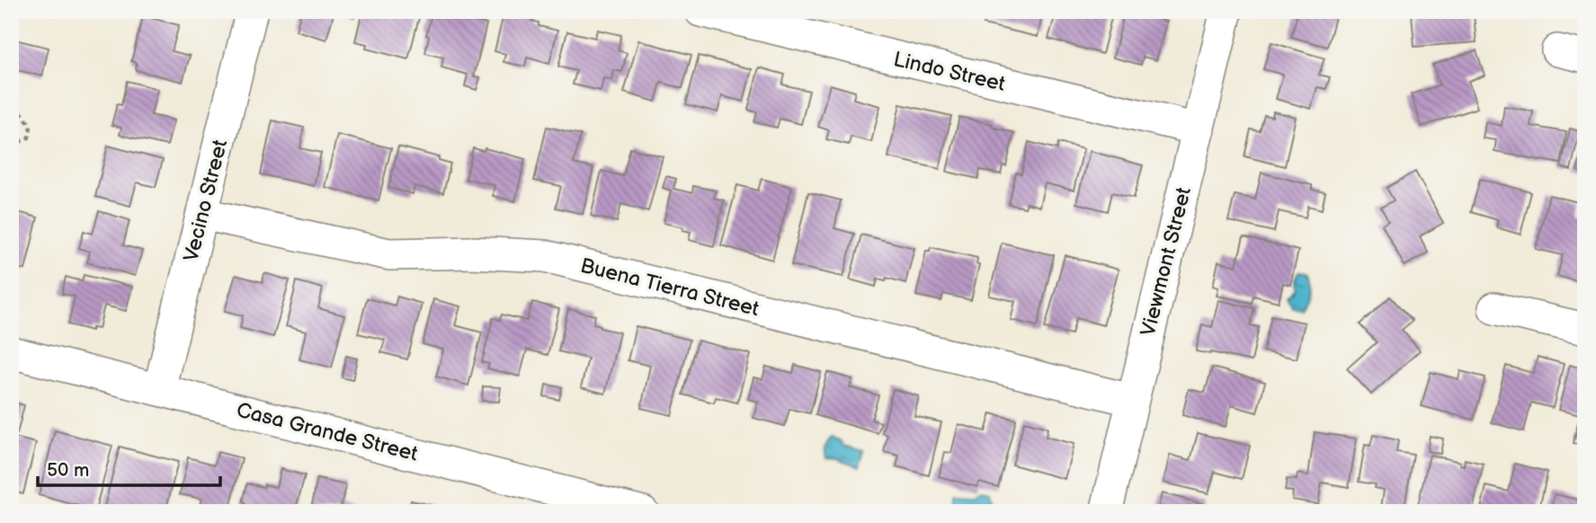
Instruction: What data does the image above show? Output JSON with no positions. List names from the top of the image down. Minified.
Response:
{"streets":{"street":["Lindo Street","Vecino Street","Viewmont Street","Buena Tierra Street","Casa Grande Street"]},"crossings":[["Lindo Street","Viewmont Street"],["Vecino Street","Buena Tierra Street"],["Vecino Street","Casa Grande Street"],["Viewmont Street","Buena Tierra Street"]],"scale_bar":"50 m"}
